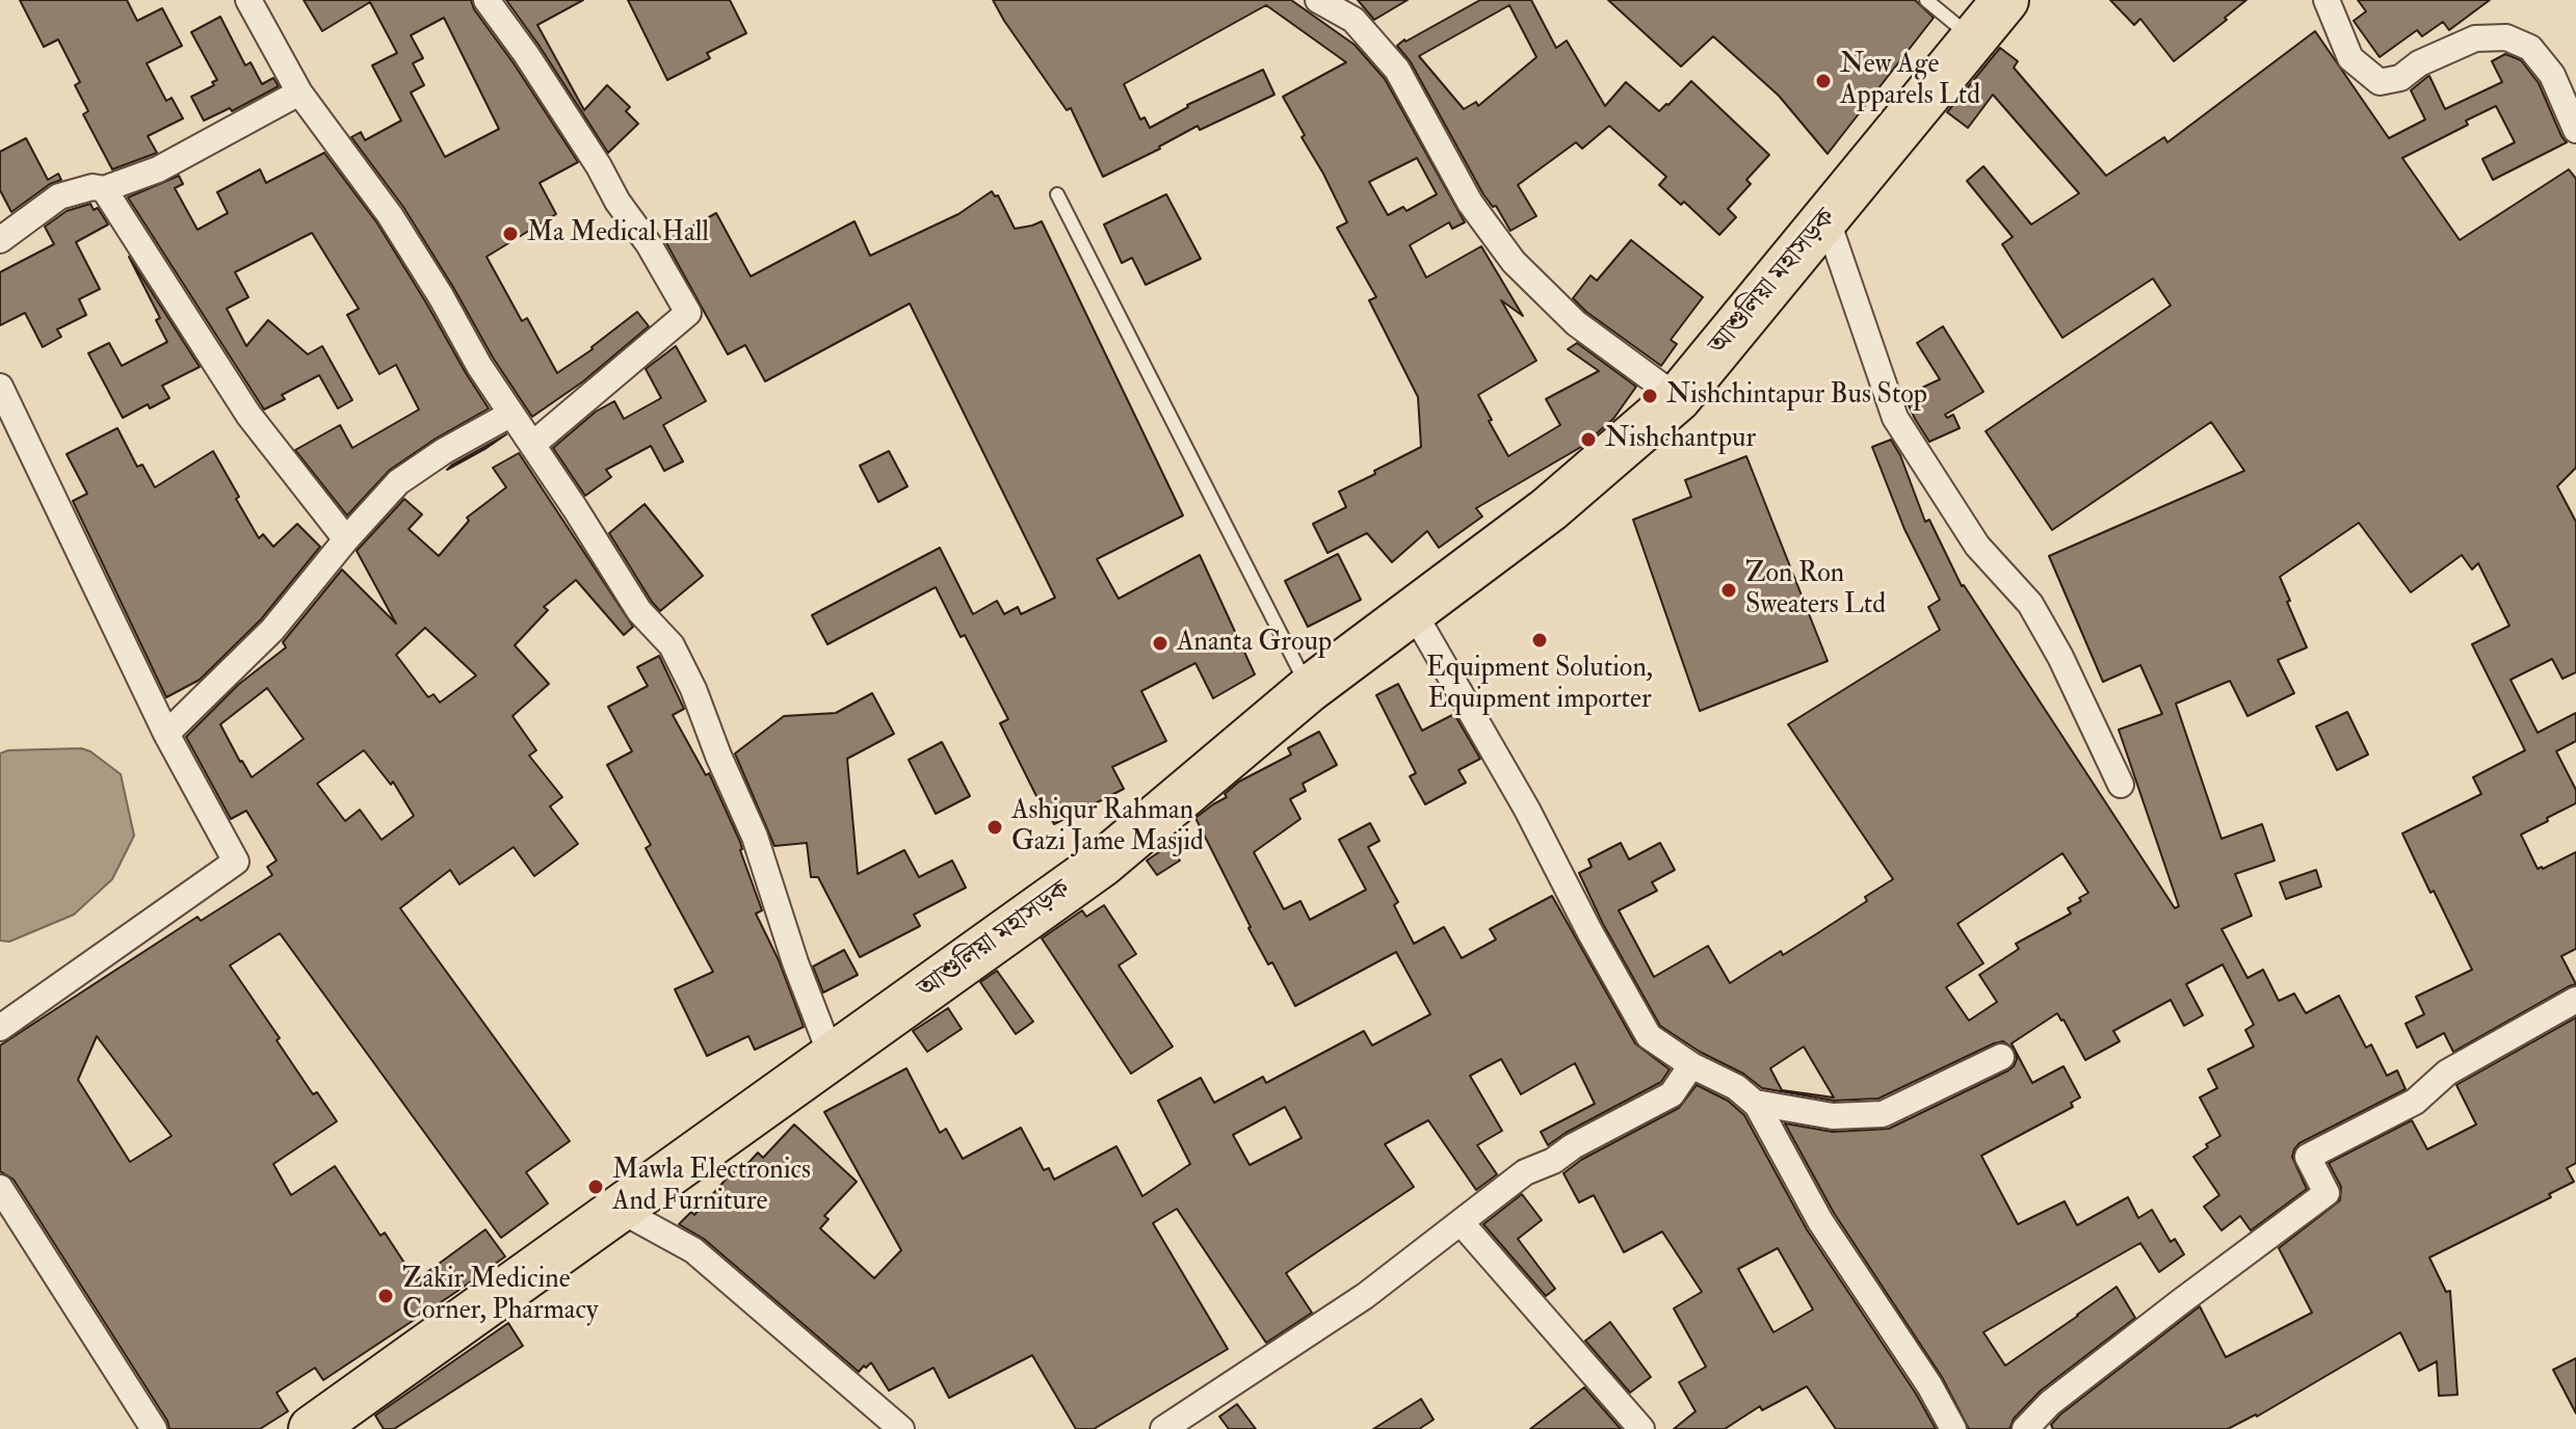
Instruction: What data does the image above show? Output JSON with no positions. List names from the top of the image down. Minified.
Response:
{"streets":{"highway":["আশুলিয়া মহাসড়ক"]},"places":["New Age Apparels Ltd","Ma Medical Hall","Nishchintapur Bus Stop","Nishchantpur","Zon Ron Sweaters Ltd","Equipment Solution, Equipment importer","Ananta Group","Ashiqur Rahman Gazi Jame Masjid","Mawla Electronics And Furniture","Zakir Medicine Corner, Pharmacy"]}
